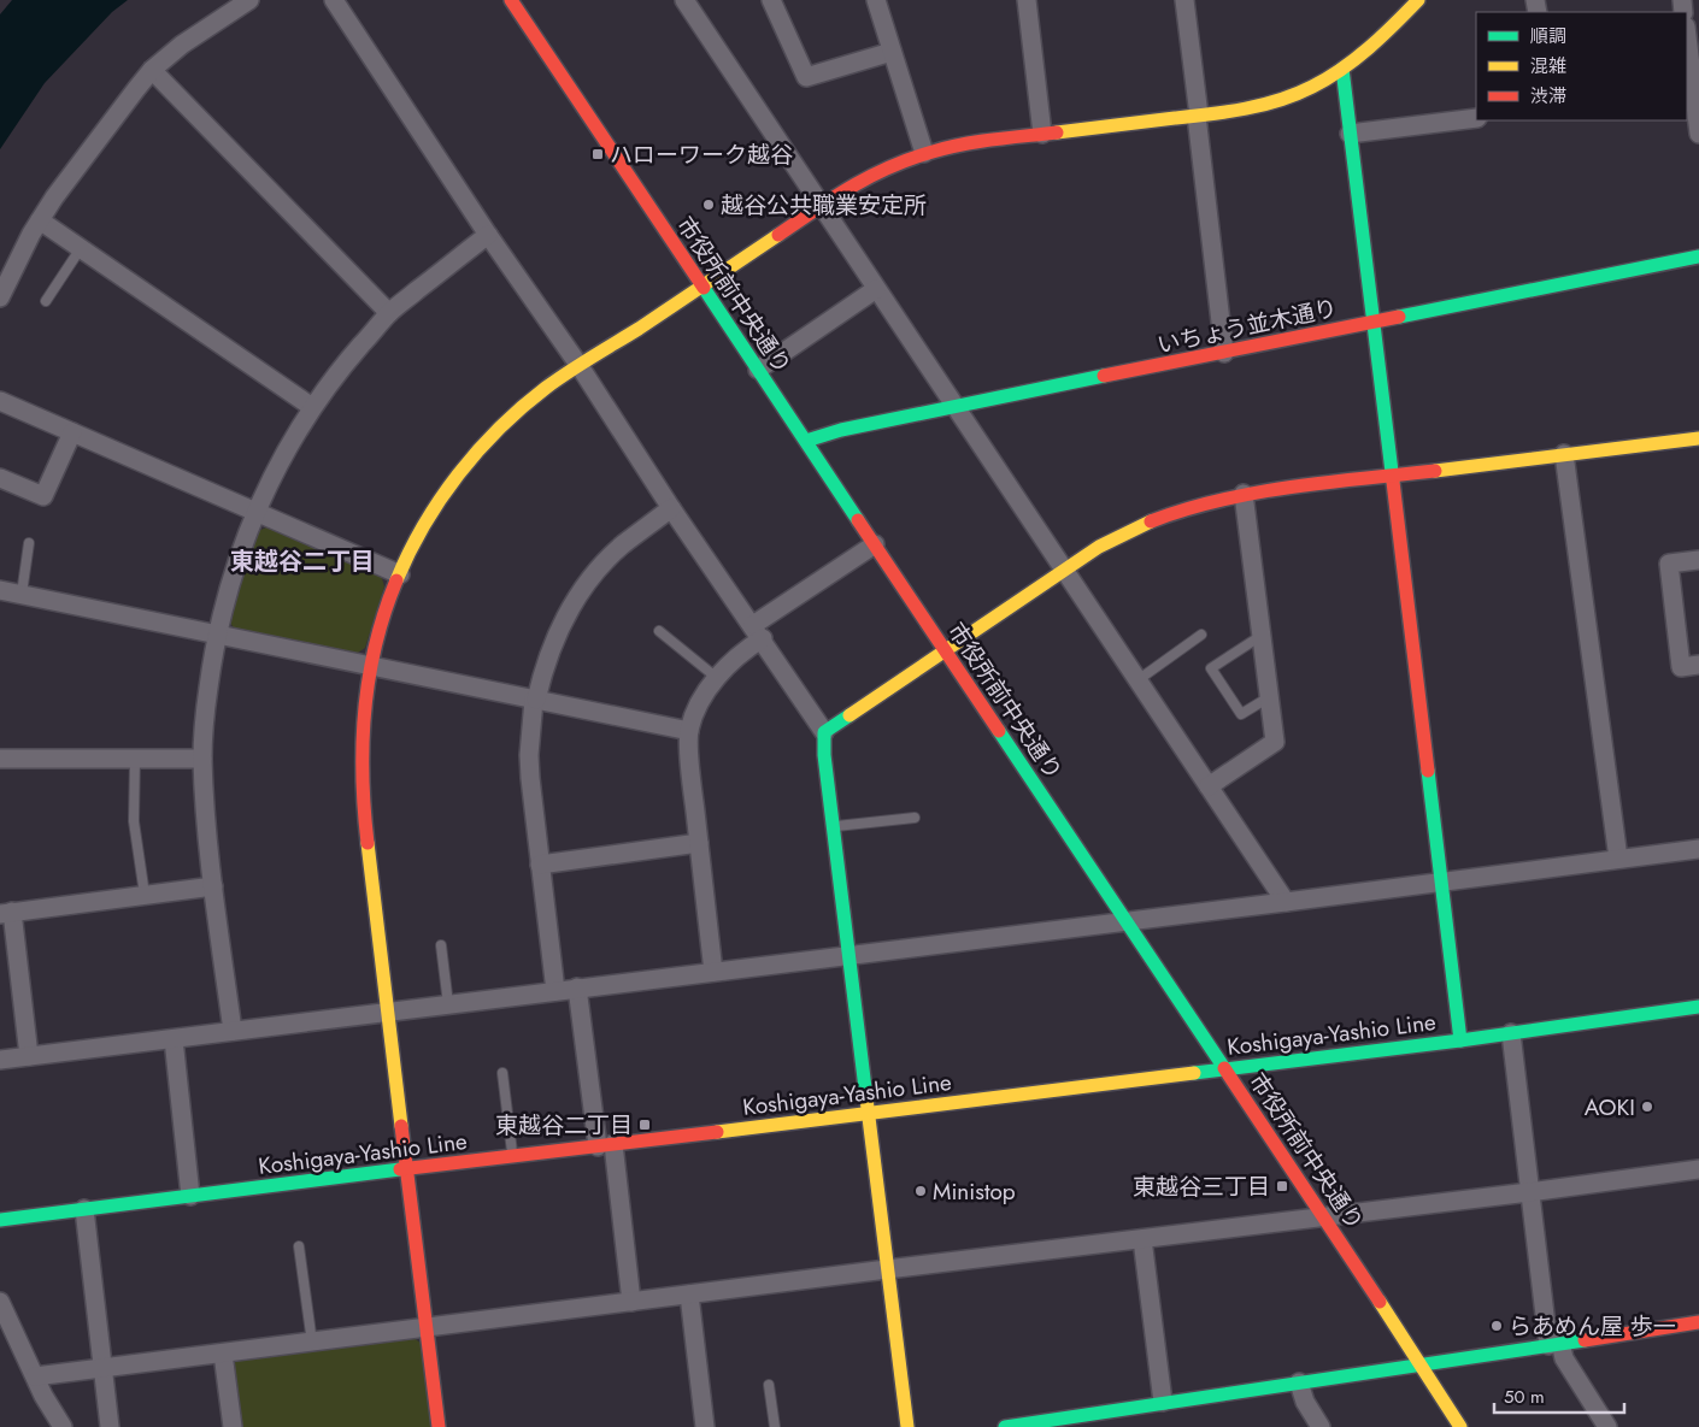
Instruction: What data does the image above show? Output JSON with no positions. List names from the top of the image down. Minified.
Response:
{"streets":{"street":["市役所前中央通り","いちょう並木通り","Koshigaya-Yashio Line"]},"crossings":[["市役所前中央通り","いちょう並木通り"],["市役所前中央通り","Koshigaya-Yashio Line"]],"districts":["東越谷二丁目"],"places":{"transit":["ハローワーク越谷","東越谷二丁目","東越谷三丁目"],"other":["越谷公共職業安定所","AOKI","Ministop","らあめん屋 歩一"]},"legend":["順調","混雑","渋滞"],"scale_bar":"50 m"}
